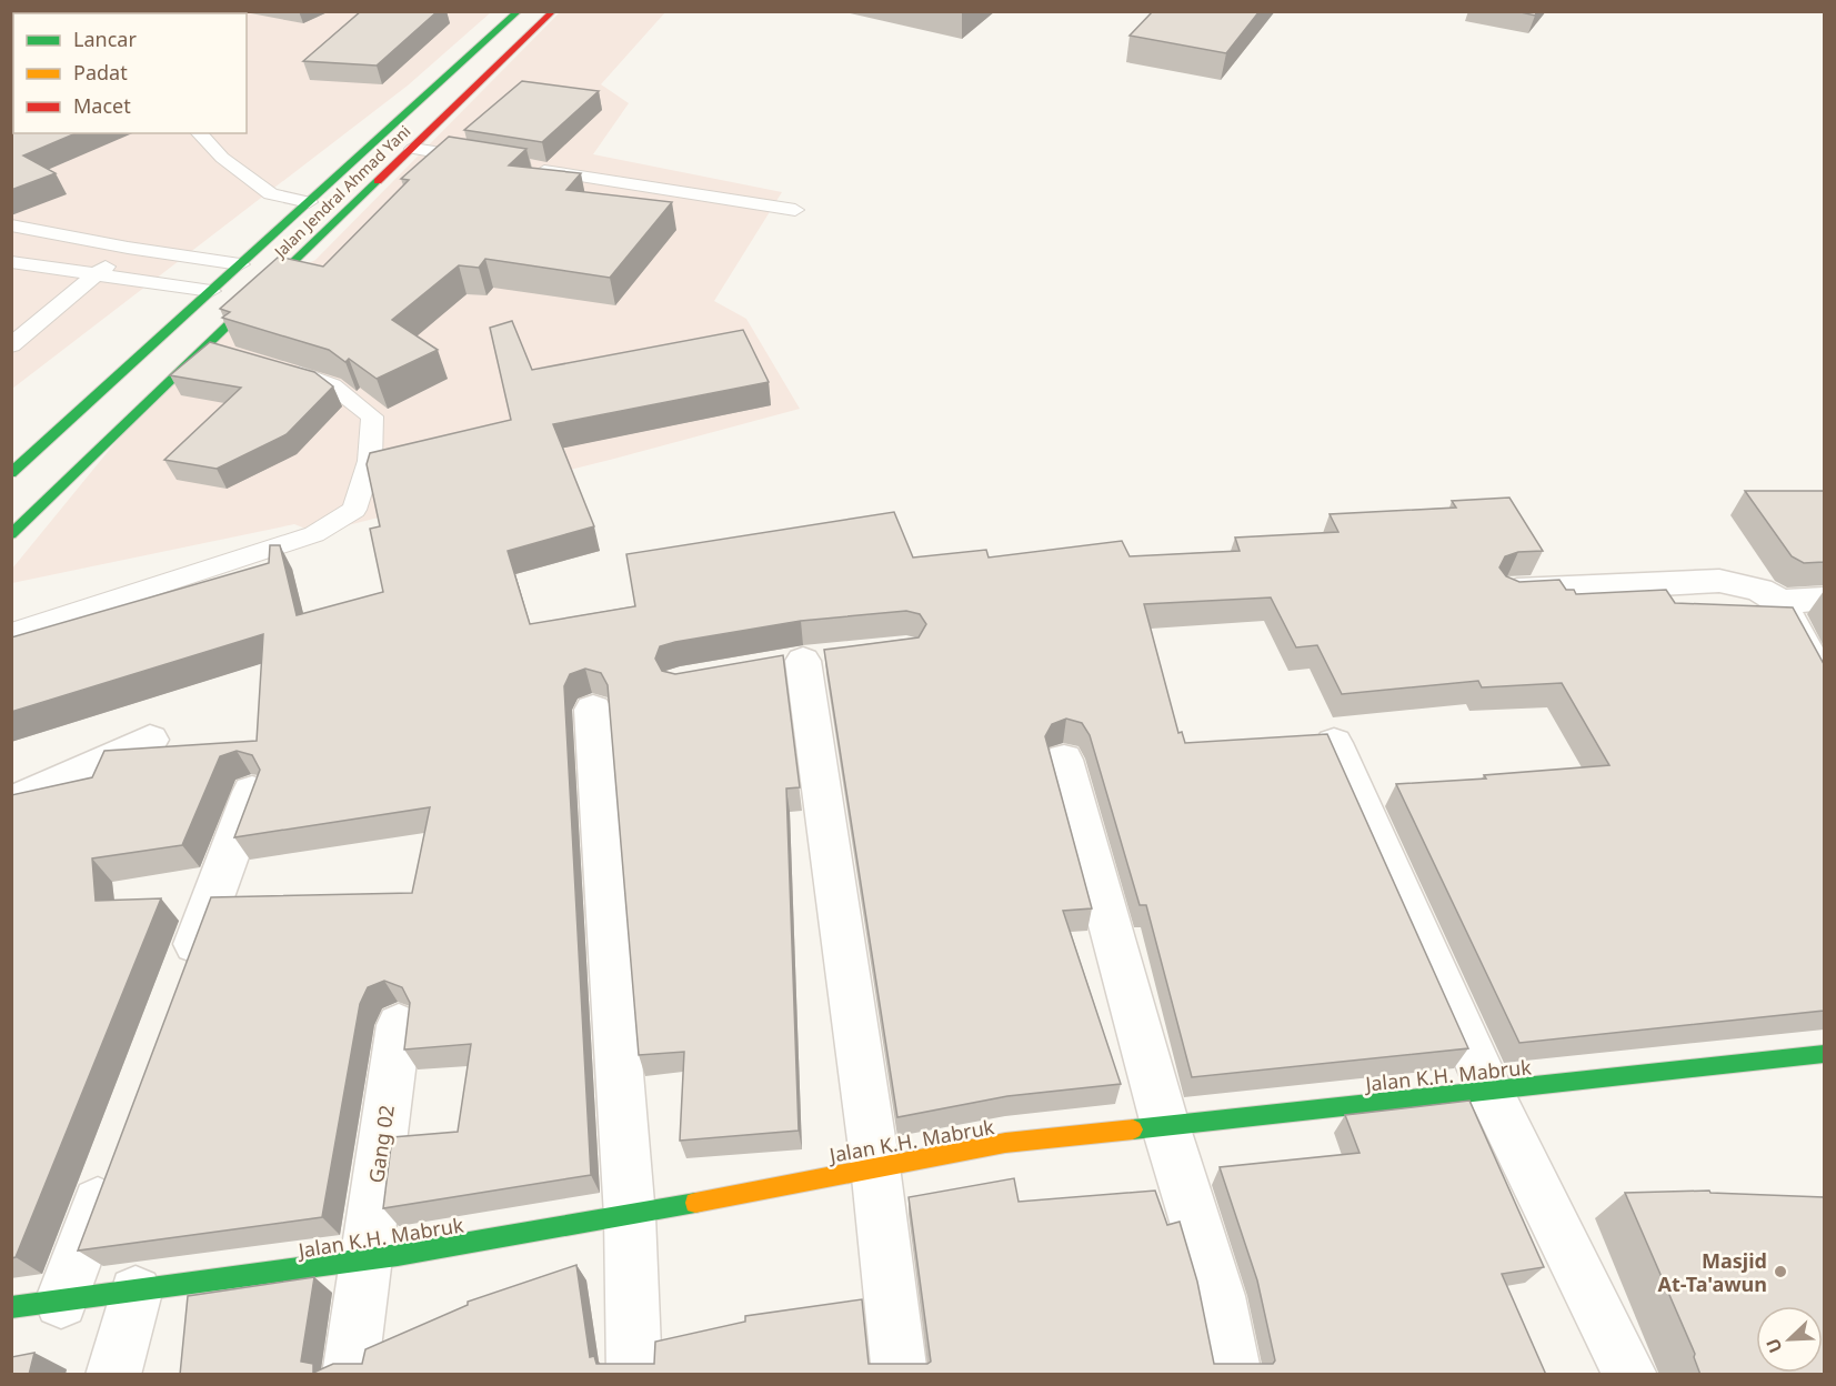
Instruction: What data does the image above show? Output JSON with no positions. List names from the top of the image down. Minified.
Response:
{"streets":{"main road":["Jalan Jendral Ahmad Yani","Jalan K.H. Mabruk"],"street":["Gang 02"]},"crossings":[["Jalan K.H. Mabruk","Gang 02"]],"places":["Masjid At-Ta'awun"],"legend":["Lancar","Padat","Macet"],"north":"bottom left"}
